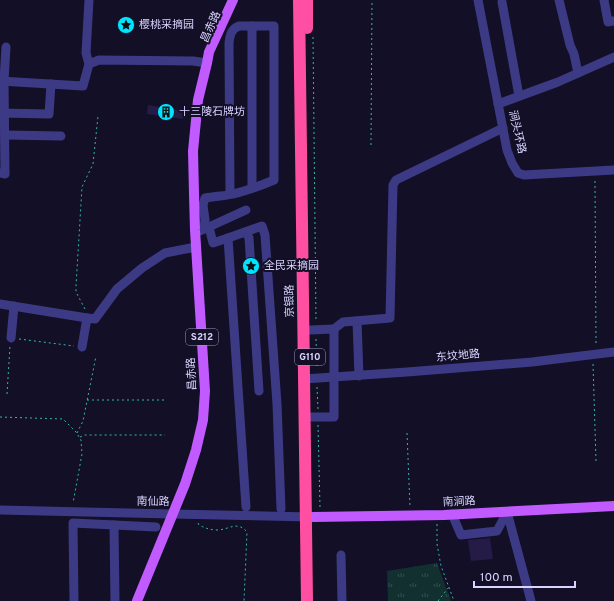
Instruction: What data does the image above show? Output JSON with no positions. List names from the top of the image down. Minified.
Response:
{"streets":{"highway":["京银路","G110"],"main road":["昌赤路","S212","南涧路"],"street":["涧头环路","东坟地路","南仙路"]},"crossings":[["昌赤路","南仙路"],["京银路","东坟地路"],["京银路","南仙路"],["京银路","南涧路"],["南仙路","南涧路"]],"places":{"place":["樱桃采摘园","全民采摘园"],"building":["十三陵石牌坊"]},"scale_bar":"100 m"}
